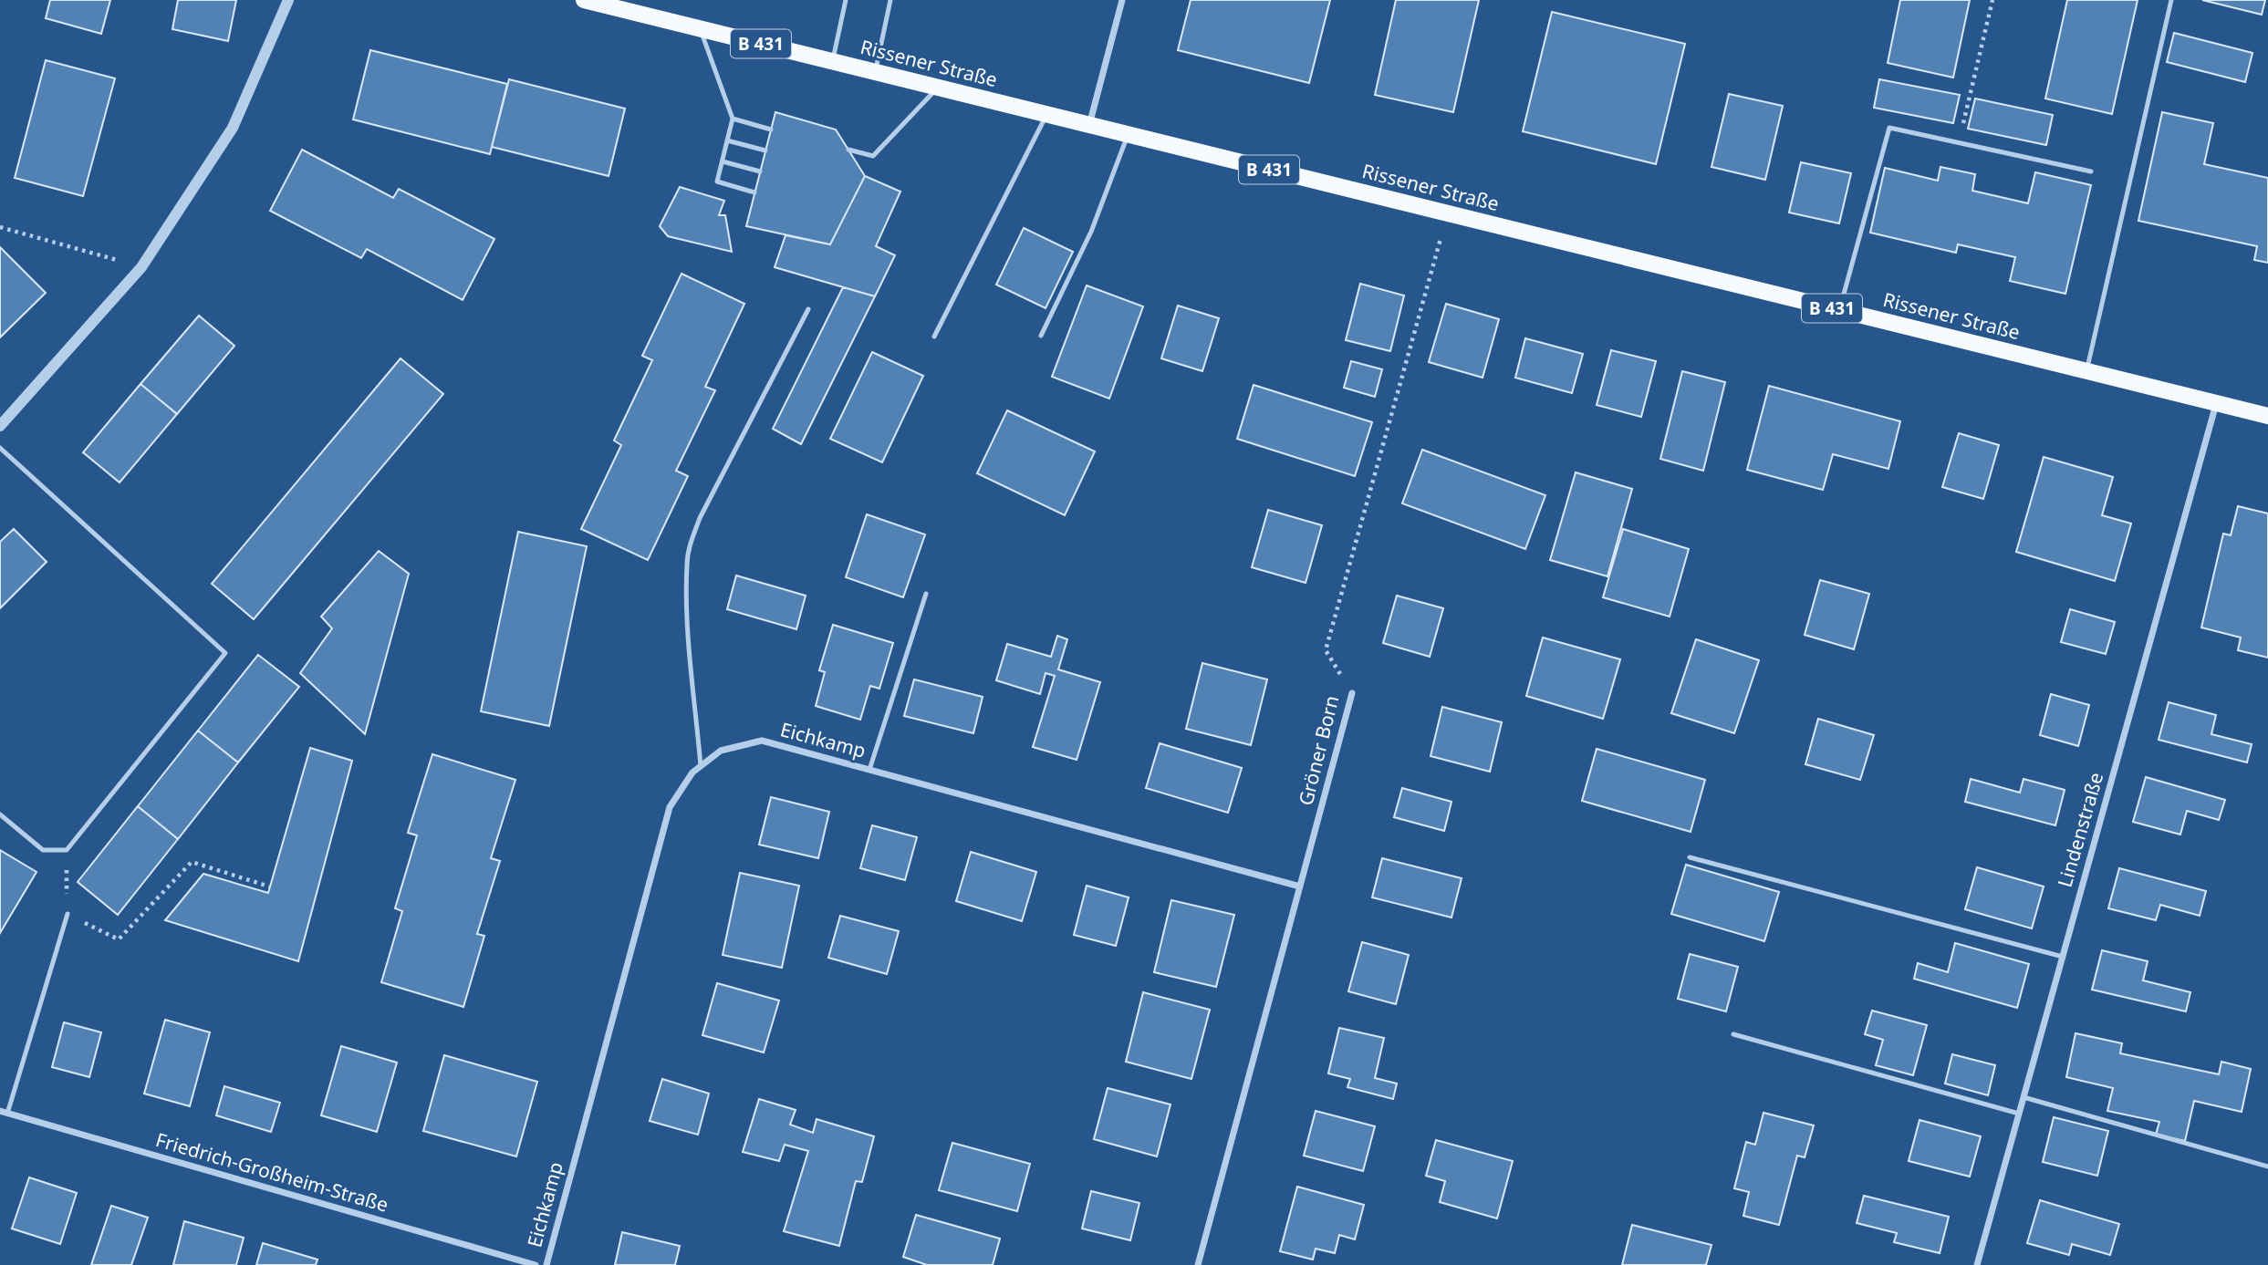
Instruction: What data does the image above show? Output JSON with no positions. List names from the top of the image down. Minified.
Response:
{"streets":{"main road":["B 431","Rissener Straße"],"street":["Eichkamp","Gröner Born","Lindenstraße","Friedrich-Großheim-Straße"]},"crossings":[["Rissener Straße","Gröner Born"],["Rissener Straße","Lindenstraße"],["Eichkamp","Gröner Born"]]}
